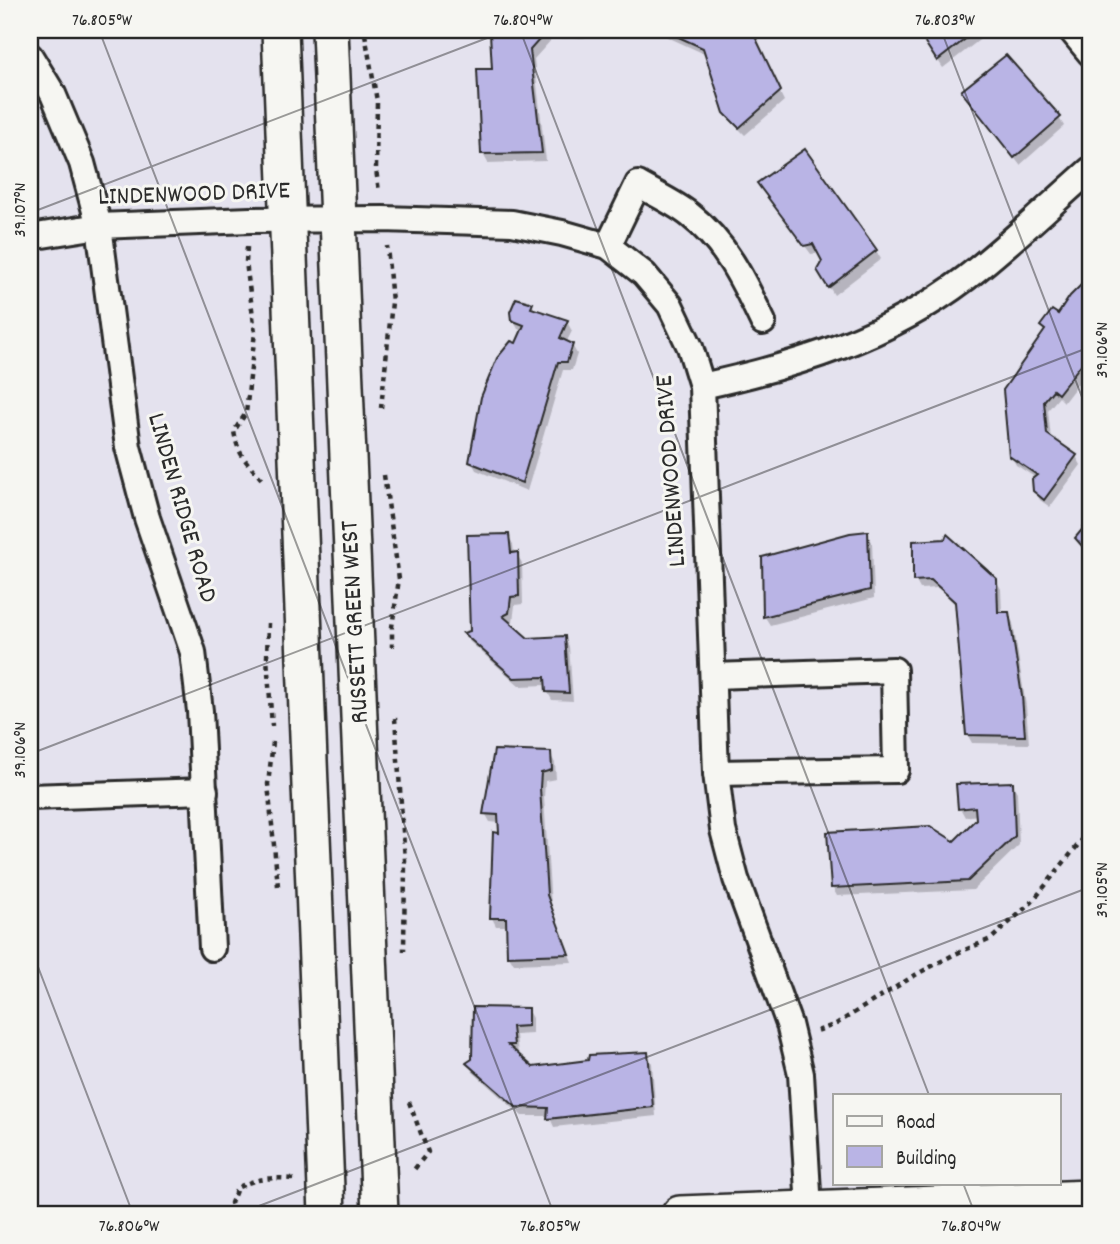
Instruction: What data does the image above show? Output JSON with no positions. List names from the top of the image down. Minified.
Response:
{"streets":{"street":["LINDENWOOD DRIVE","LINDEN RIDGE ROAD","RUSSETT GREEN WEST"]},"crossings":[["LINDENWOOD DRIVE","LINDEN RIDGE ROAD"],["LINDENWOOD DRIVE","RUSSETT GREEN WEST"]],"legend":["Road","Building"],"coordinates":["76.805°W","76.804°W","76.803°W","39.107°N","39.106°N","39.105°N","76.806°W"]}
